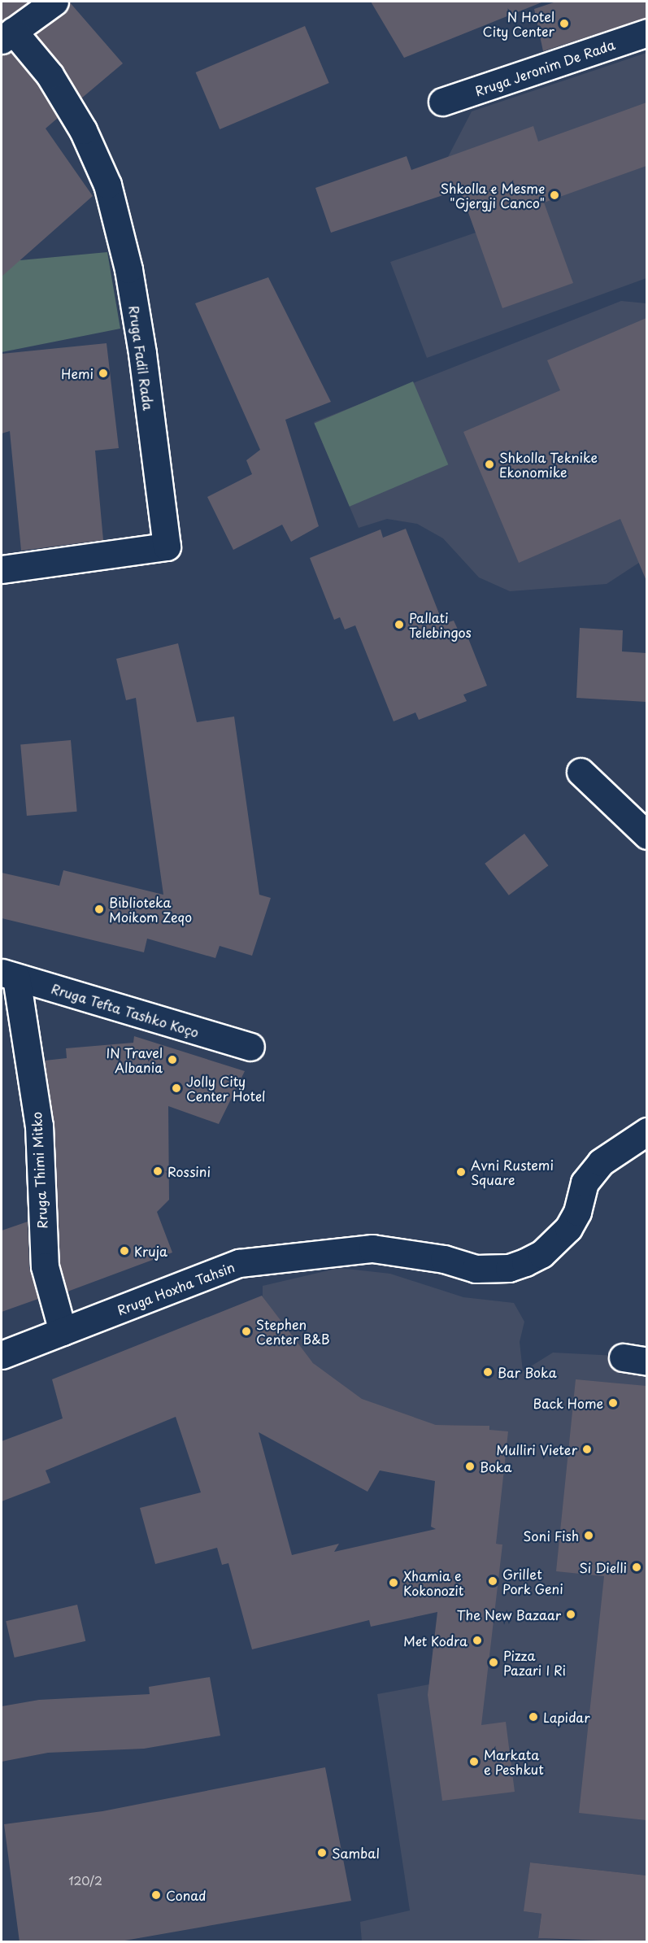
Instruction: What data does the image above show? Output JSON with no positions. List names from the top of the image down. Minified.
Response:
{"streets":{"street":["Rruga Jeronim De Rada","Rruga Fadil Rada","Rruga Tefta Tashko Koço","Rruga Thimi Mitko","Rruga Hoxha Tahsin"]},"crossings":[["Rruga Tefta Tashko Koço","Rruga Thimi Mitko"],["Rruga Thimi Mitko","Rruga Hoxha Tahsin"]],"places":["N Hotel City Center","Shkolla e Mesme \"Gjergji Canco\"","Hemi","Shkolla Teknike Ekonomike","Pallati Telebingos","Biblioteka Moikom Zeqo","IN Travel Albania","Jolly City Center Hotel","Rossini","Avni Rustemi Square","Kruja","Stephen Center B&B","Bar Boka","Back Home","Mulliri Vieter","Boka","Soni Fish","Si Dielli","Grillet Pork Geni","Xhamia e Kokonozit","The New Bazaar","Met Kodra","Pizza Pazari I Ri","Lapidar","Markata e Peshkut","Sambal","Conad"],"house_numbers":["120/2"]}
